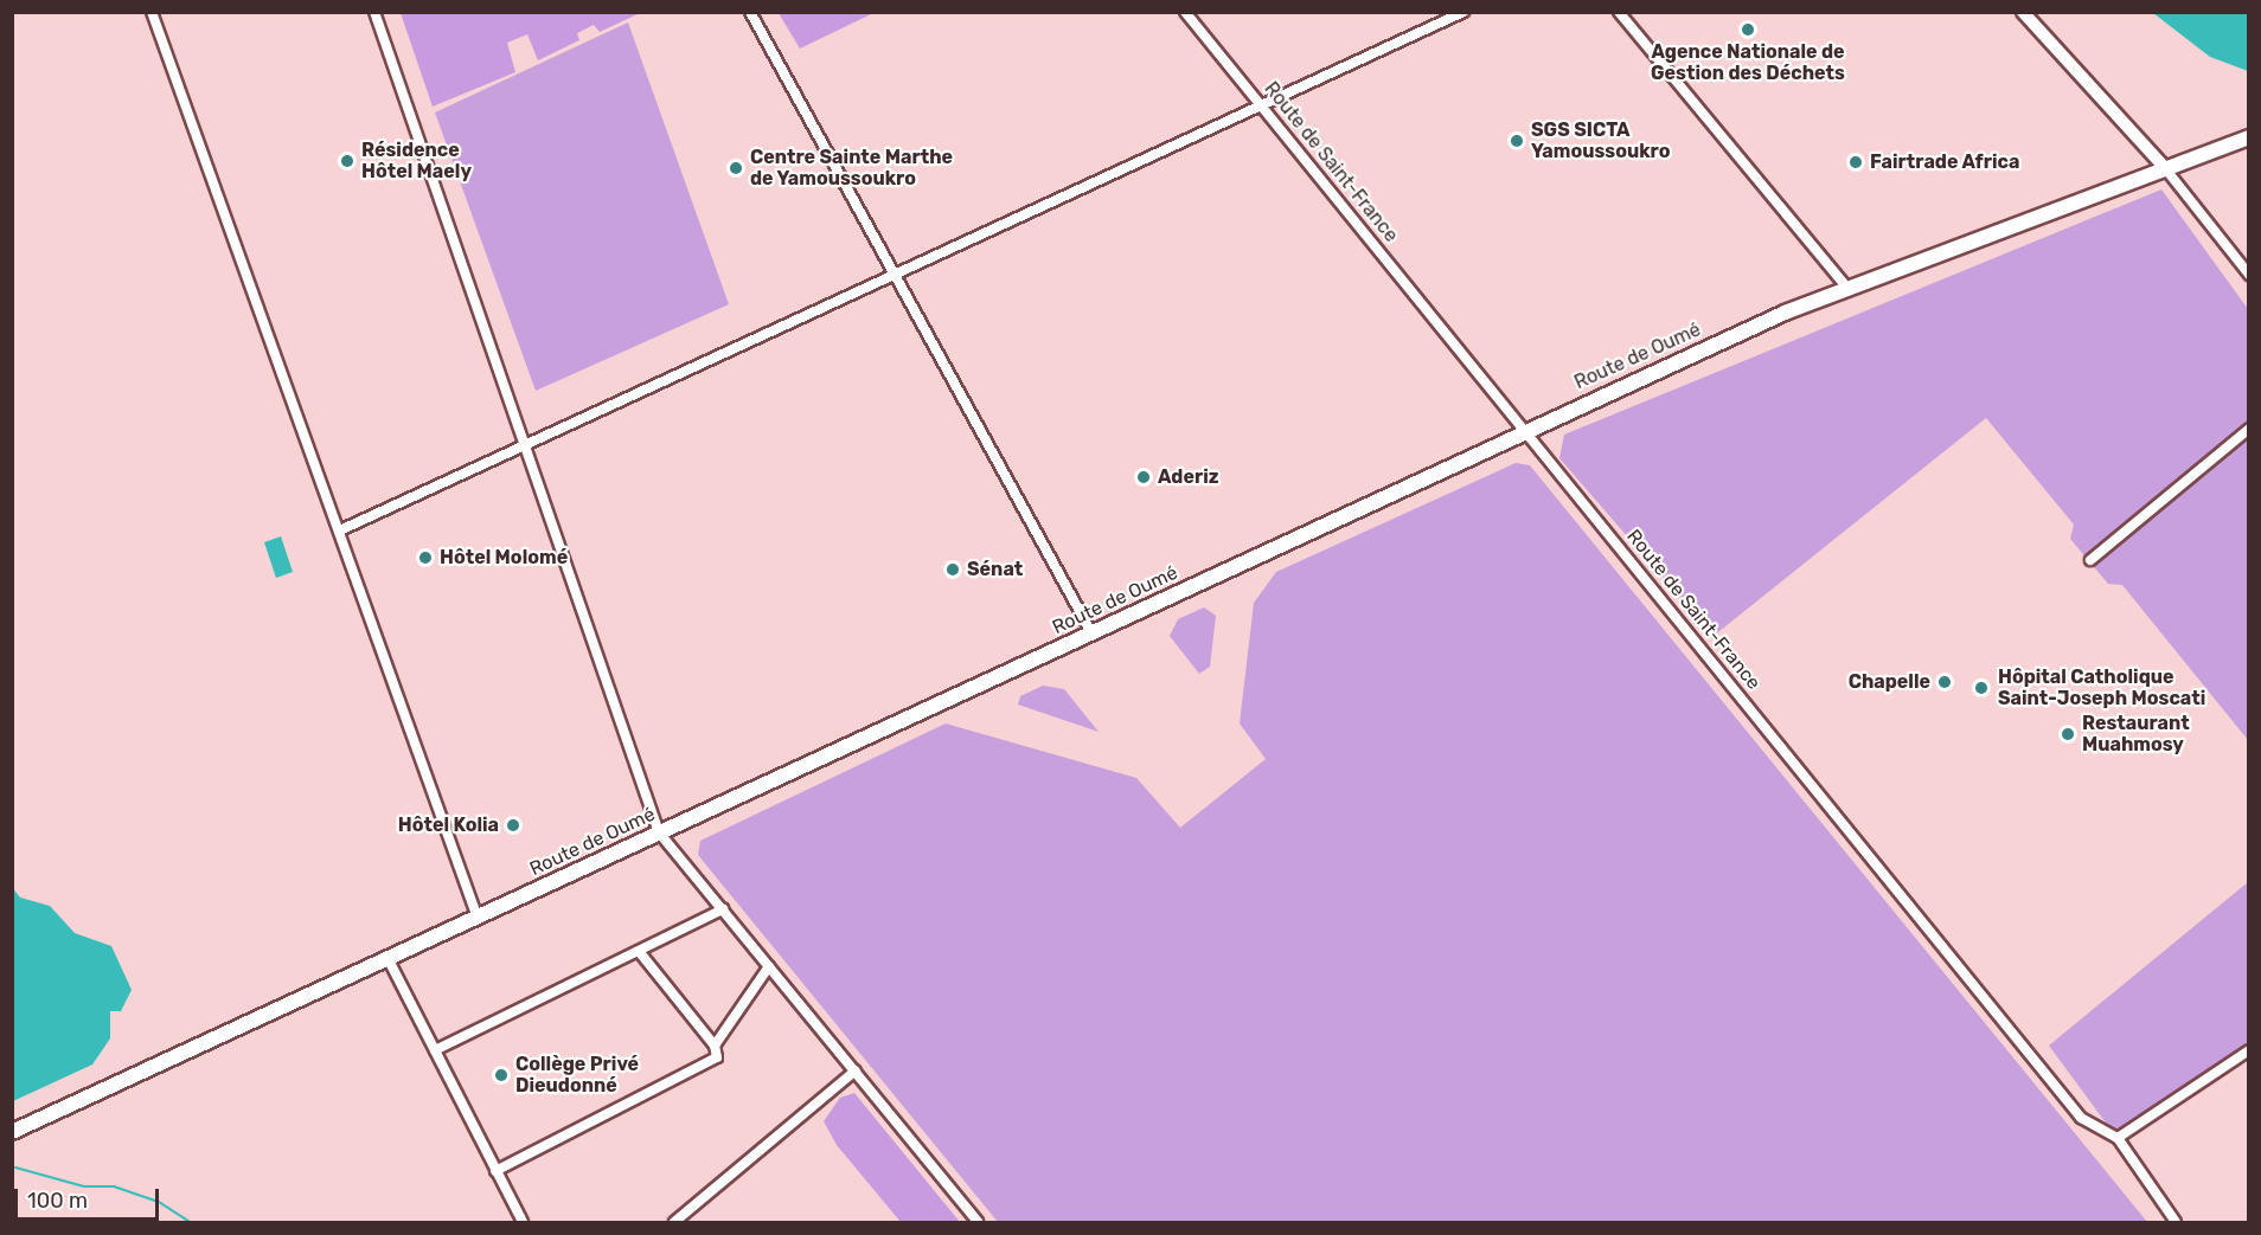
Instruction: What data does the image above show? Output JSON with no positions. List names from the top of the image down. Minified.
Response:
{"streets":{"main road":["Route de Oumé"],"street":["Route de Saint-France"]},"crossings":[["Route de Saint-France","Route de Oumé"]],"places":["Agence Nationale de Gestion des Déchets","SGS SICTA Yamoussoukro","Résidence Hôtel Maely","Fairtrade Africa","Centre Sainte Marthe de Yamoussoukro","Aderiz","Hôtel Molomé","Sénat","Chapelle","Hôpital Catholique Saint-Joseph Moscati","Restaurant Muahmosy","Hôtel Kolia","Collège Privé Dieudonné"],"scale_bar":"100 m"}
